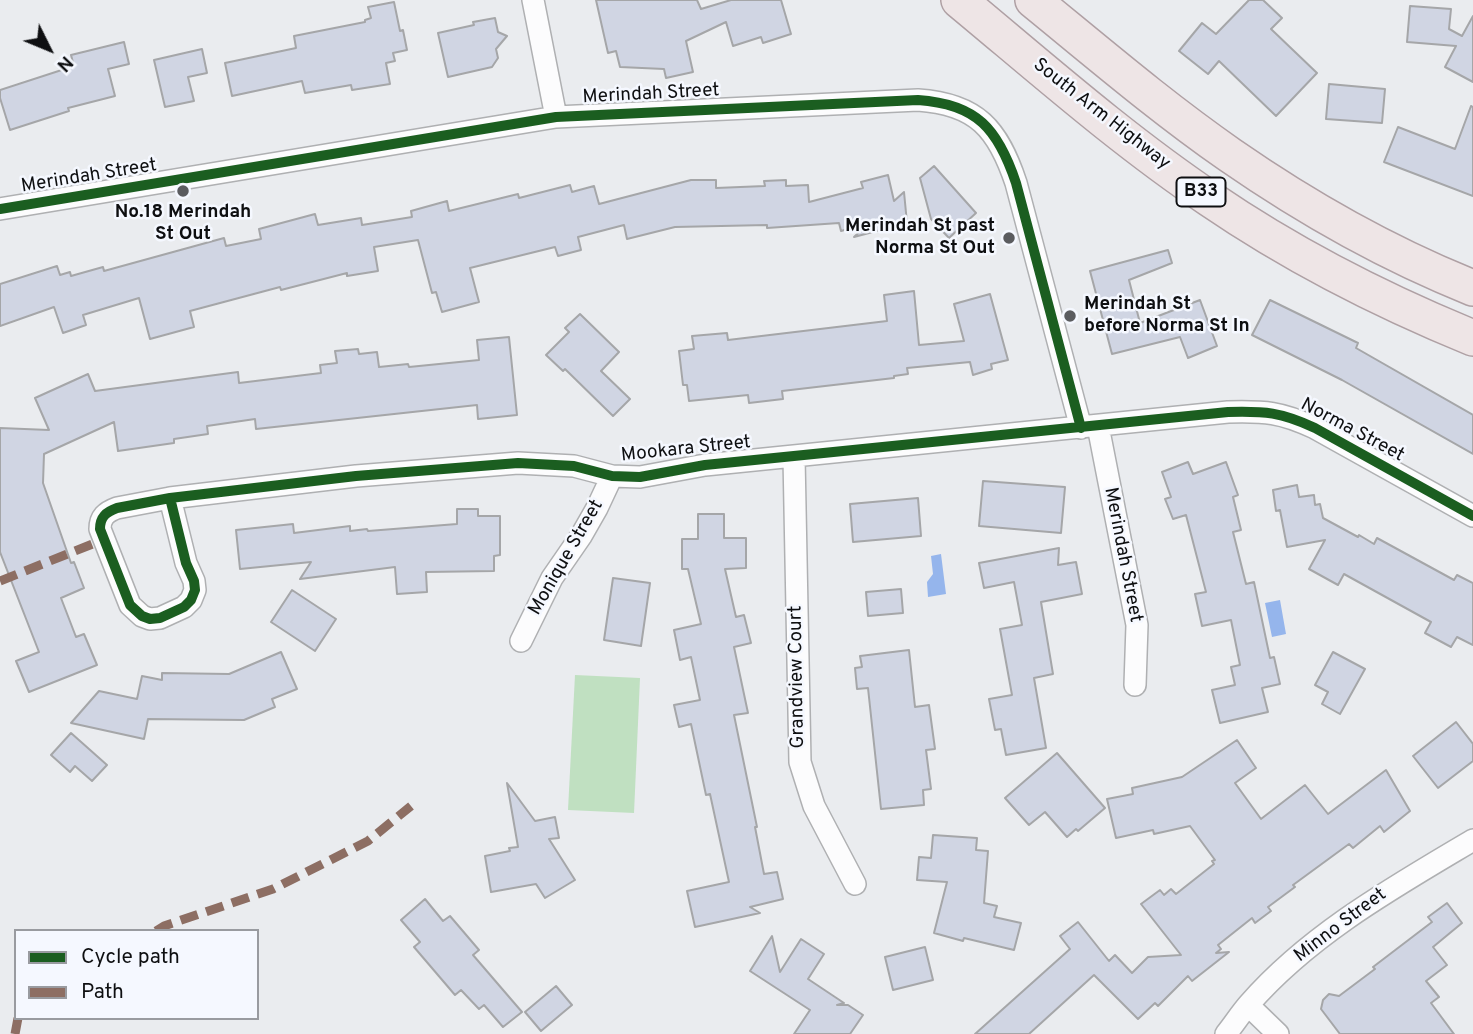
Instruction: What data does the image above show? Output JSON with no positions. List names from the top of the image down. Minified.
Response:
{"streets":{"main road":["South Arm Highway","B33"],"street":["Merindah Street","Norma Street","Mookara Street","Monique Street","Grandview Court","Minno Street"]},"crossings":[["Merindah Street","Norma Street"],["Merindah Street","Mookara Street"],["Norma Street","Mookara Street"],["Mookara Street","Monique Street"],["Mookara Street","Grandview Court"]],"places":["No.18 Merindah St Out","Merindah St past Norma St Out","Merindah St before Norma St In"],"legend":["Cycle path","Path"],"north":"bottom right"}
